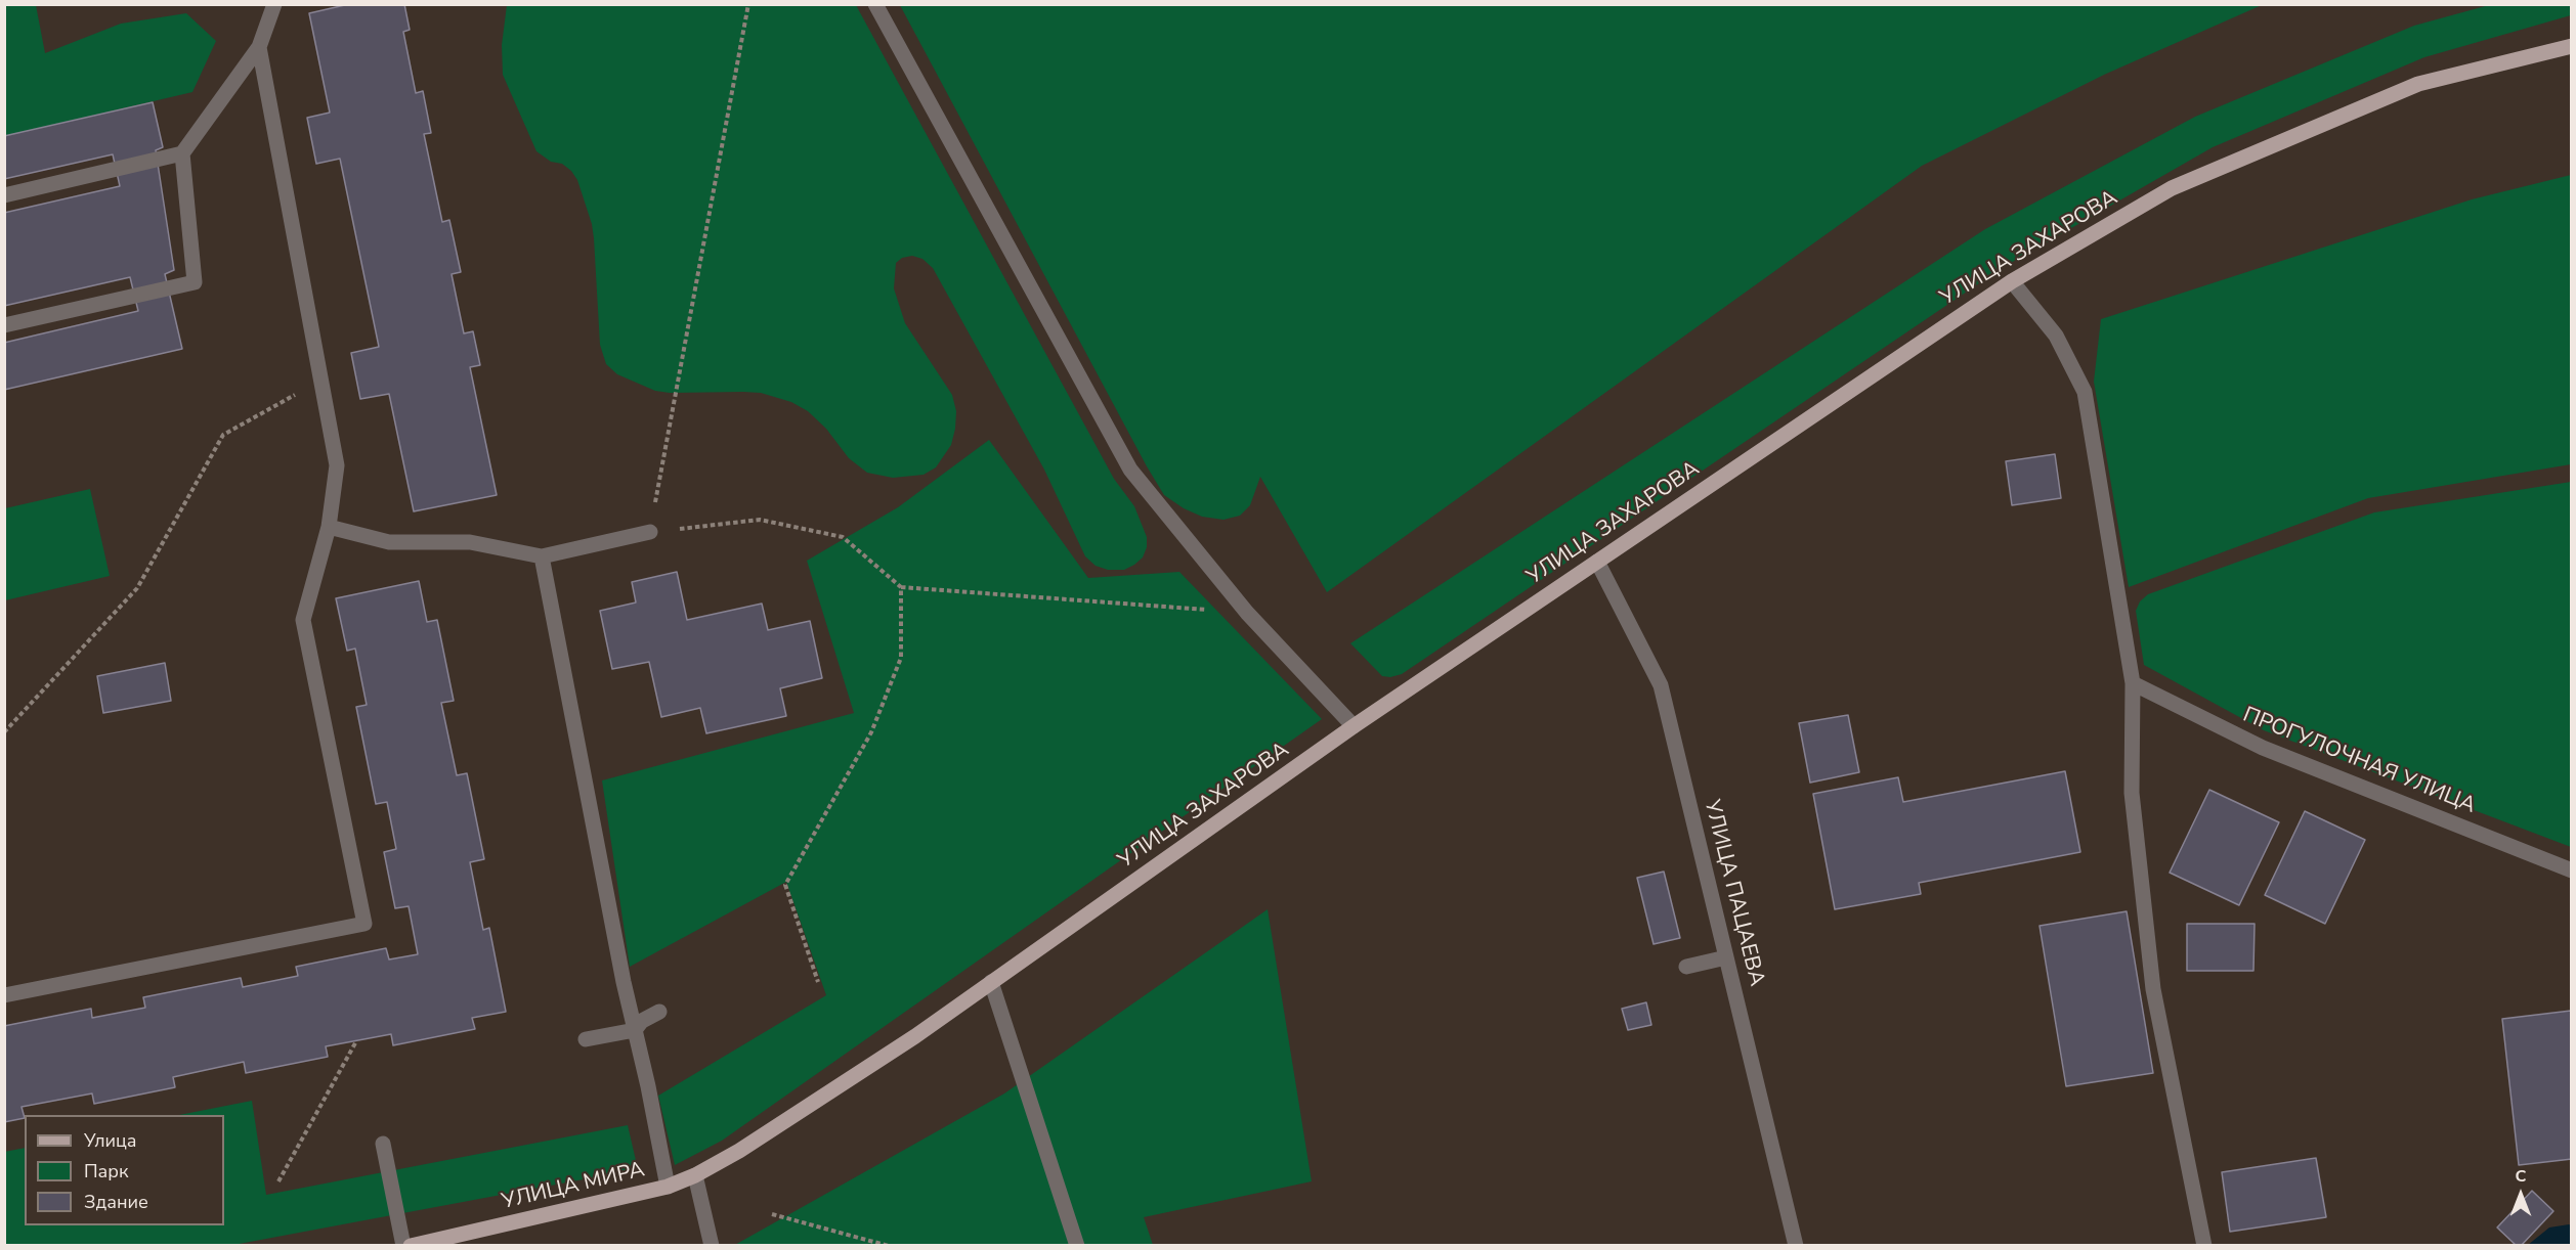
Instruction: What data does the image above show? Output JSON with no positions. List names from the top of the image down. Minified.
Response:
{"streets":{"main road":["УЛИЦА ЗАХАРОВА","УЛИЦА МИРА"],"street":["ПРОГУЛОЧНАЯ УЛИЦА","УЛИЦА ПАЦАЕВА"]},"crossings":[["УЛИЦА ЗАХАРОВА","УЛИЦА ПАЦАЕВА"],["УЛИЦА ЗАХАРОВА","УЛИЦА МИРА"]],"legend":["Улица","Парк","Здание"],"north":"top"}
